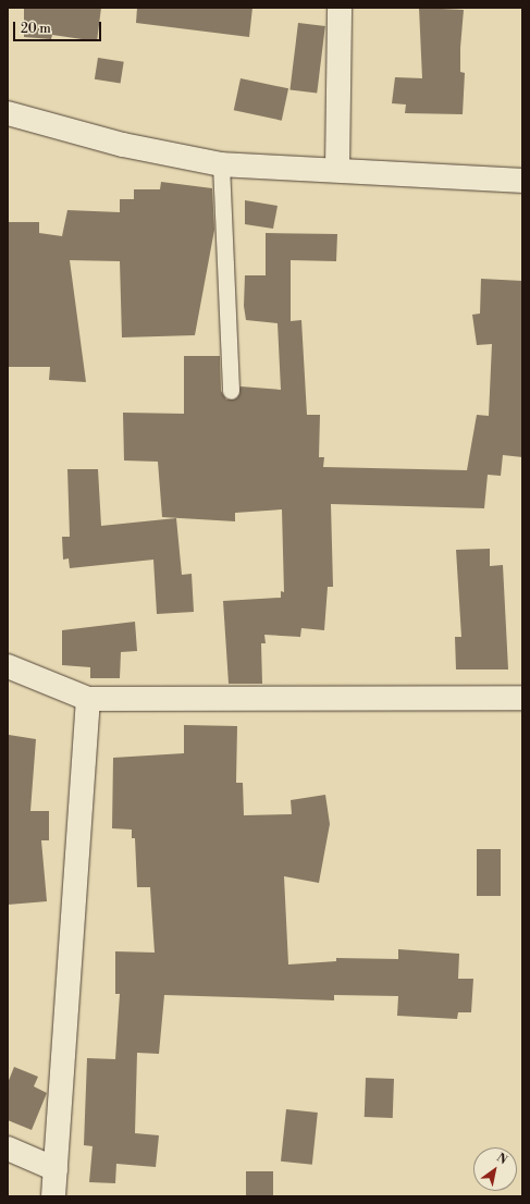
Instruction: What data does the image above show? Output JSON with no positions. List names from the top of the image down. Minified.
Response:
{"scale_bar":"20 m","north":"top right"}
